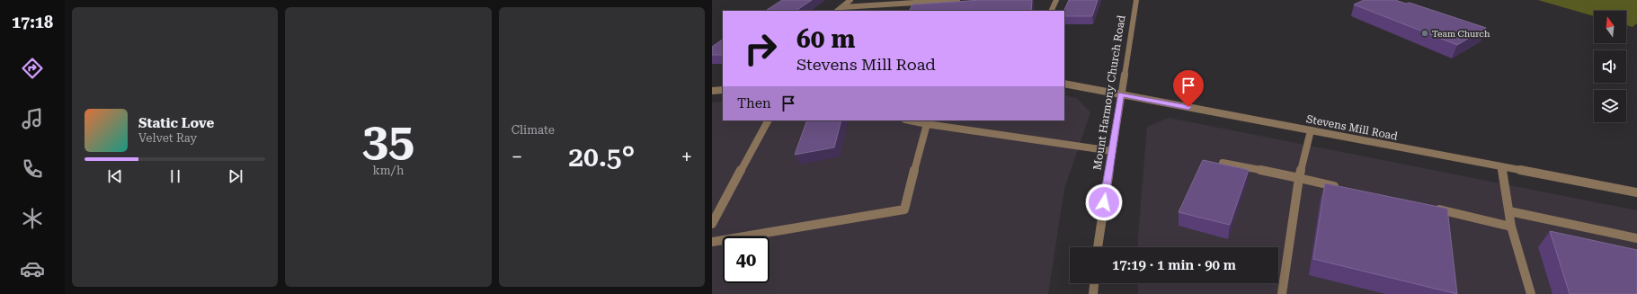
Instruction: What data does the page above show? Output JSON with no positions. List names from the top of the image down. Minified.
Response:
{"streets":{"street":["Mount Harmony Church Road","Stevens Mill Road"]},"crossings":[["Mount Harmony Church Road","Stevens Mill Road"]],"places":["Team Church"],"north":"top","page":{"tabs":"17:18","tile":[["35","km/h"],"Climate"],"turn":["60 m","Stevens Mill Road"],"then":"Then","song":["Static Love","Velvet Ray"],"heat":["−","20.5°","+"],"limit":"40","trip":"17:19 · 1 min · 90 m"}}
